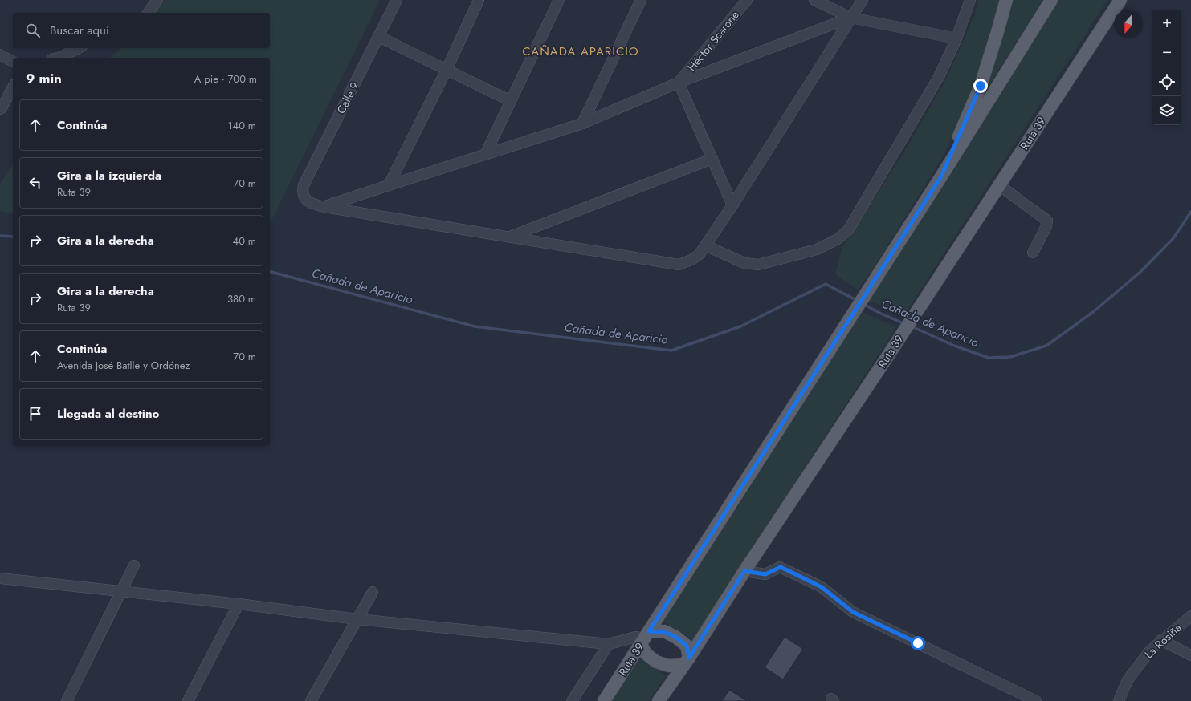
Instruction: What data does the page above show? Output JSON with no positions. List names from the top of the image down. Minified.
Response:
{"streets":{"main road":["Ruta 39"],"street":["Héctor Scarone","Calle 9","La Rosiña"]},"districts":["CAÑADA APARICIO"],"water":["Cañada de Aparicio"],"north":"bottom","page":{"map_buttons":["+","−"],"search":"Buscar aquí","heading":["9 min","A pie · 700 m"],"list":[["Continúa","140 m"],["Gira a la izquierda","Ruta 39","70 m"],["Gira a la derecha","40 m"],["Gira a la derecha","Ruta 39","380 m"],["Continúa","Avenida José Batlle y Ordóñez","70 m"],"Llegada al destino"]}}
